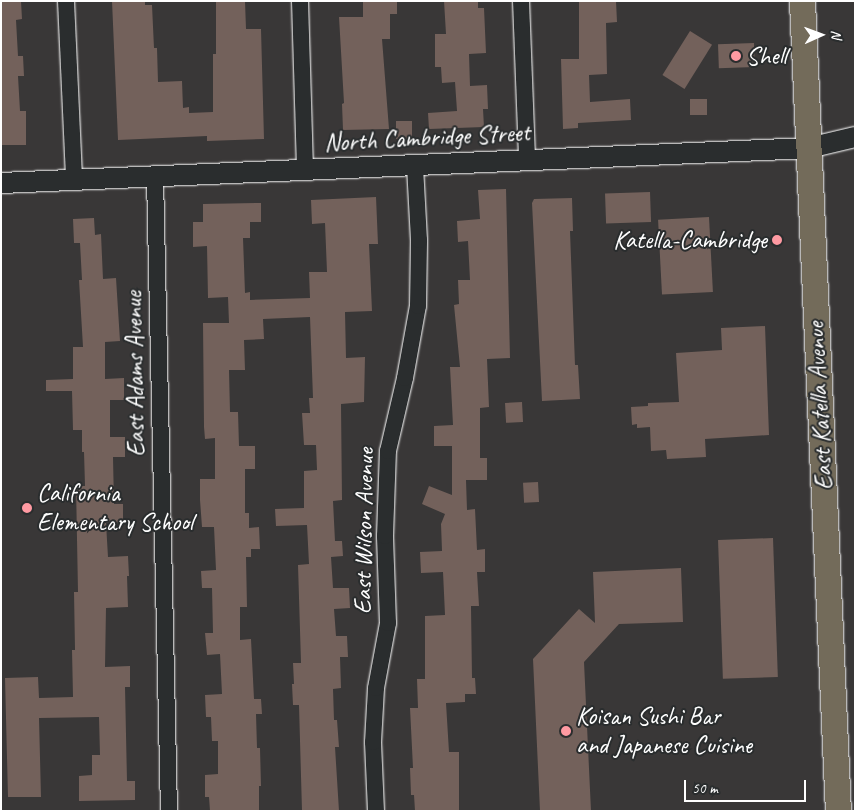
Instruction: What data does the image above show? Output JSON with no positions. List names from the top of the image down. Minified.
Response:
{"streets":{"main road":["East Katella Avenue"],"street":["North Cambridge Street","East Adams Avenue","East Wilson Avenue"]},"crossings":[["North Cambridge Street","East Adams Avenue"],["North Cambridge Street","East Katella Avenue"],["North Cambridge Street","East Wilson Avenue"]],"places":["Shell","Katella-Cambridge","California Elementary School","Koisan Sushi Bar and Japanese Cuisine"],"scale_bar":"50 m","north":"right"}
